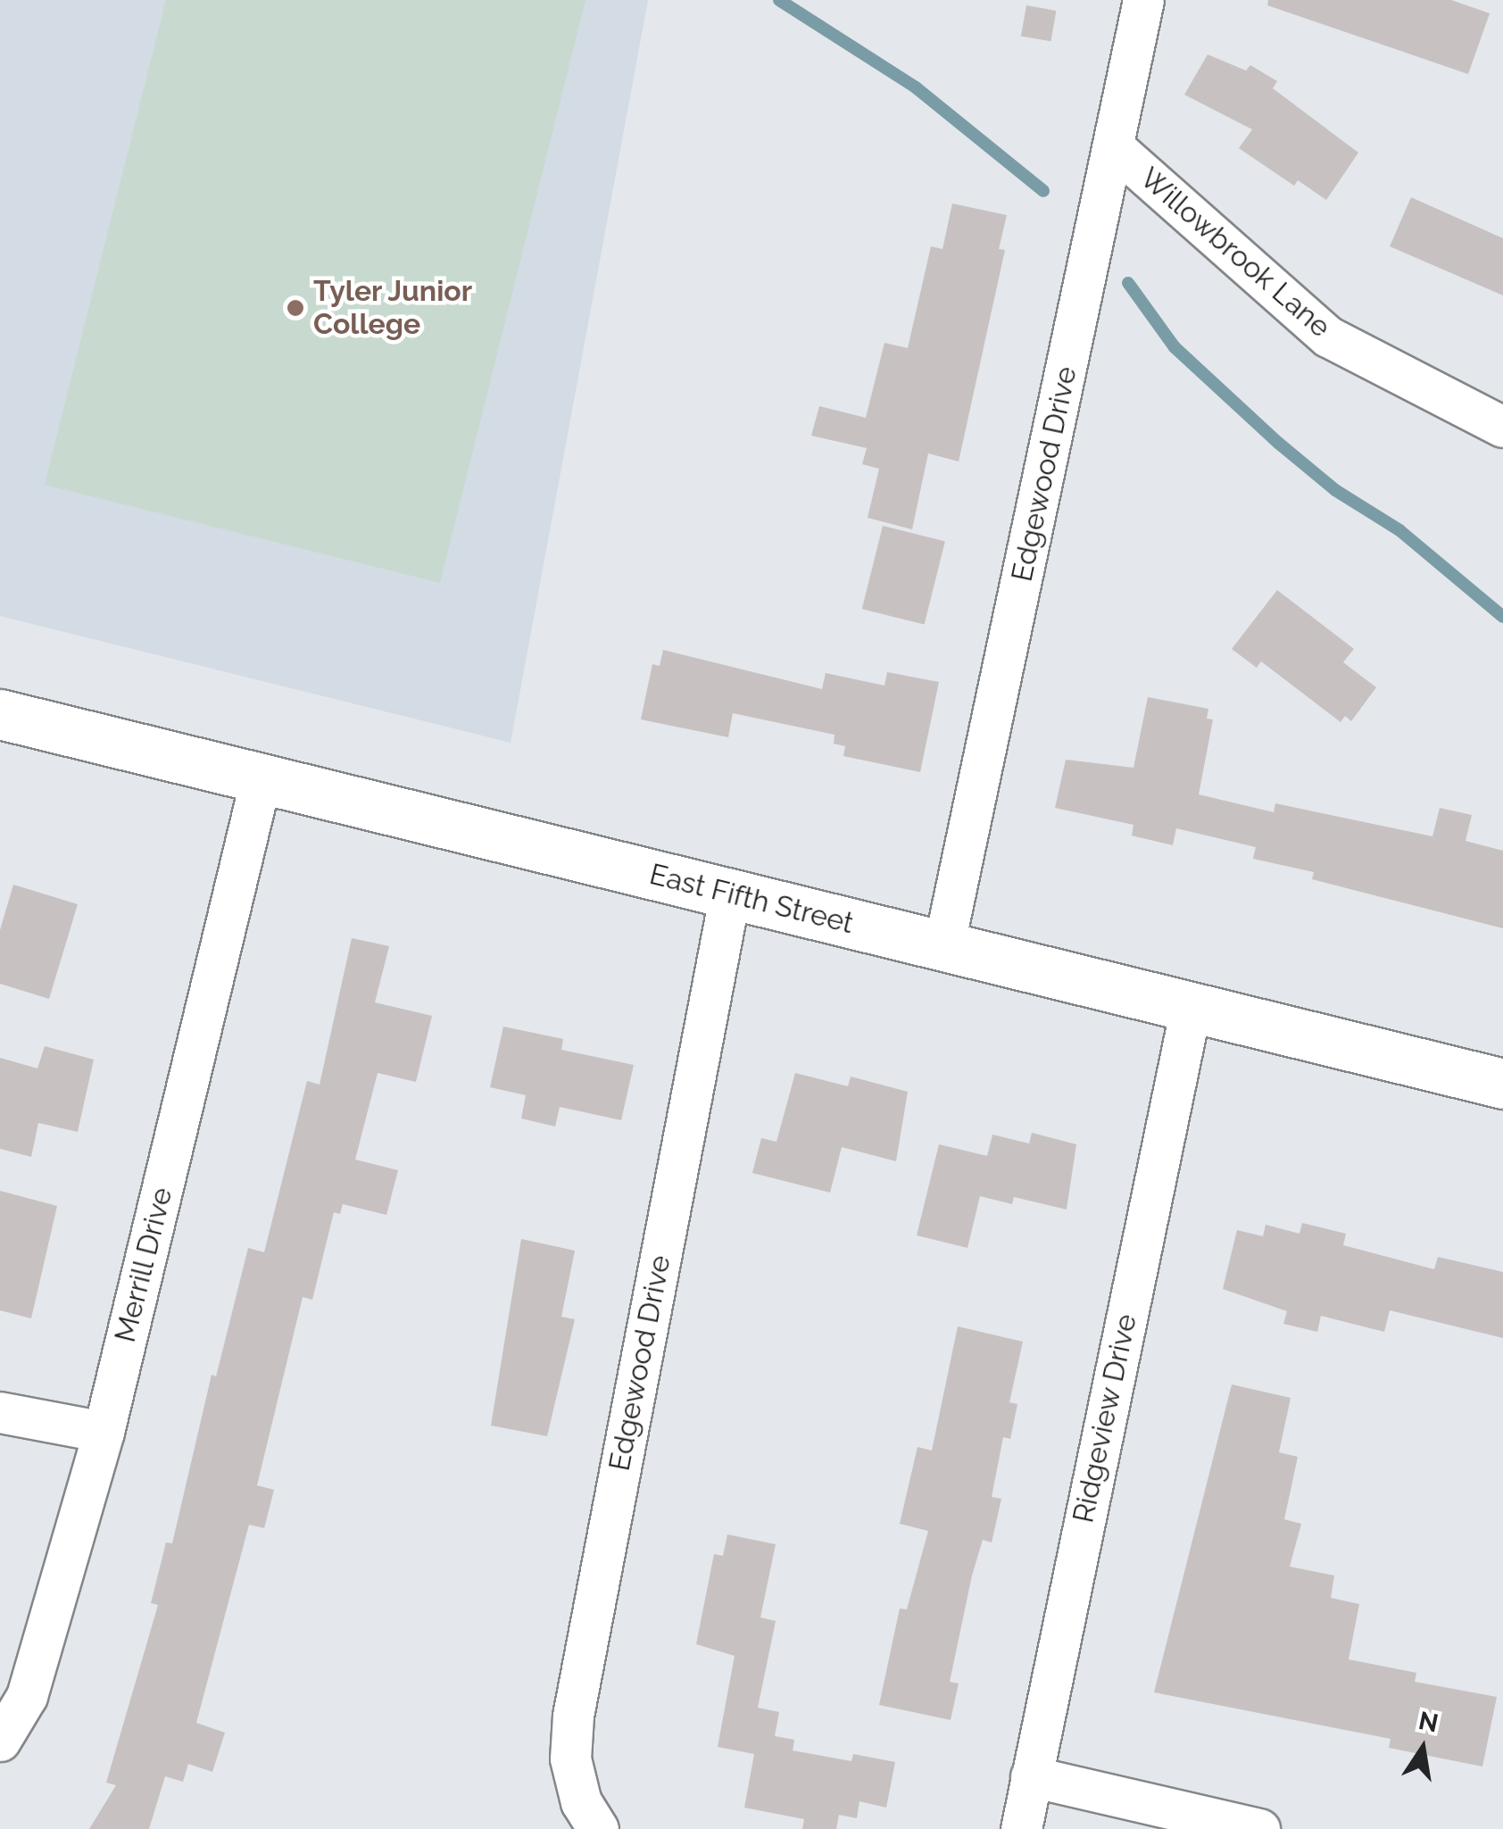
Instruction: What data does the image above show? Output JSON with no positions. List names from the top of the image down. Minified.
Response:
{"streets":{"main road":["East Fifth Street"],"street":["Willowbrook Lane","Edgewood Drive","Merrill Drive","Ridgeview Drive"]},"crossings":[["Willowbrook Lane","Edgewood Drive"],["Edgewood Drive","East Fifth Street"],["East Fifth Street","Merrill Drive"],["East Fifth Street","Ridgeview Drive"]],"places":["Tyler Junior College"],"north":"top"}
